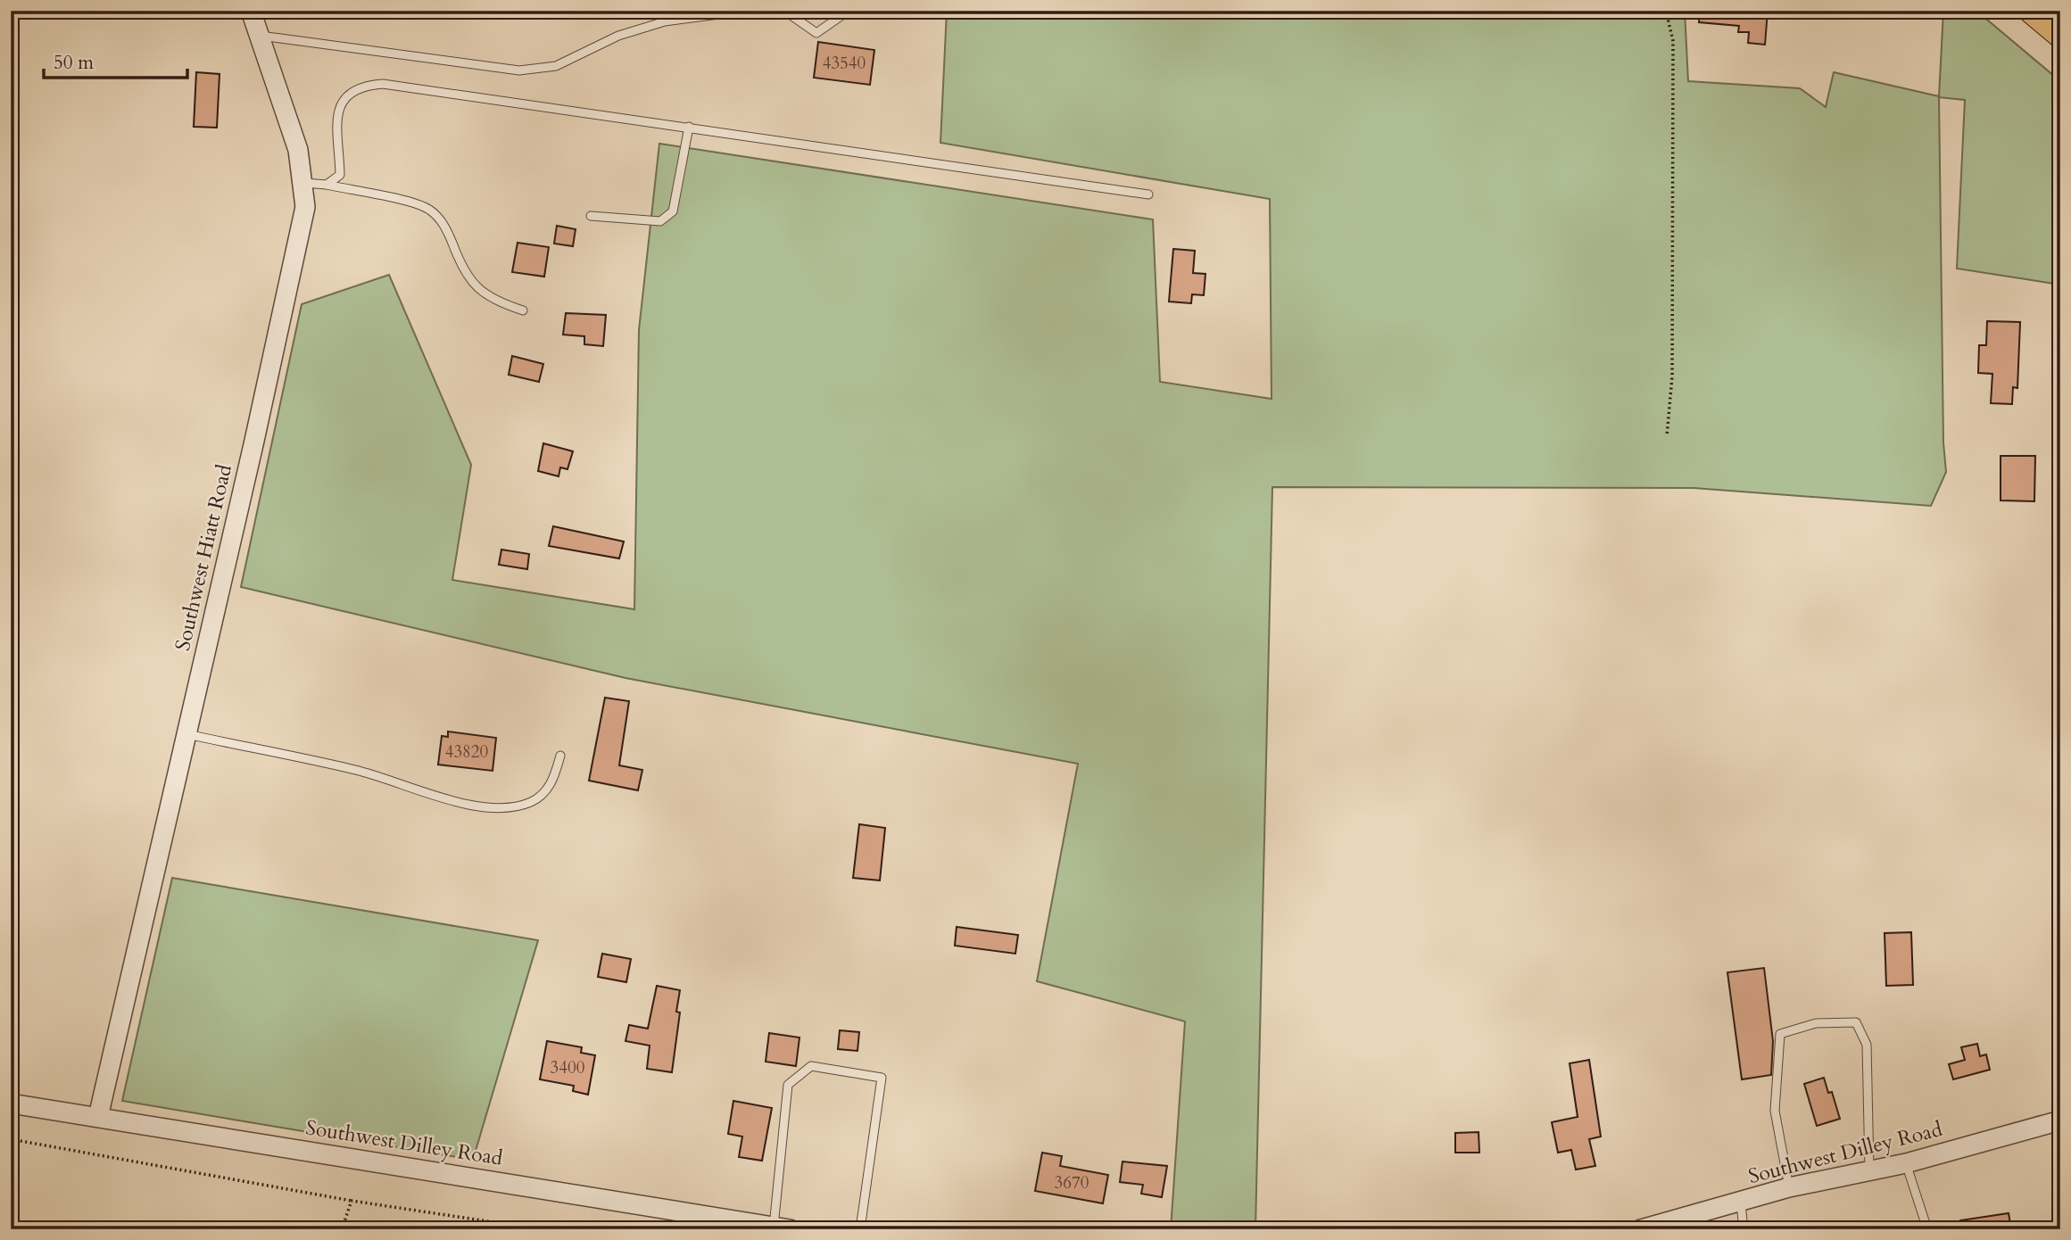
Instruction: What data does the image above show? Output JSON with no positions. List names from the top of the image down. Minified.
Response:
{"streets":{"street":["Southwest Hiatt Road","Southwest Dilley Road"]},"crossings":[["Southwest Hiatt Road","Southwest Dilley Road"]],"house_numbers":["43540","43820","3400","3670"],"scale_bar":"50 m"}
